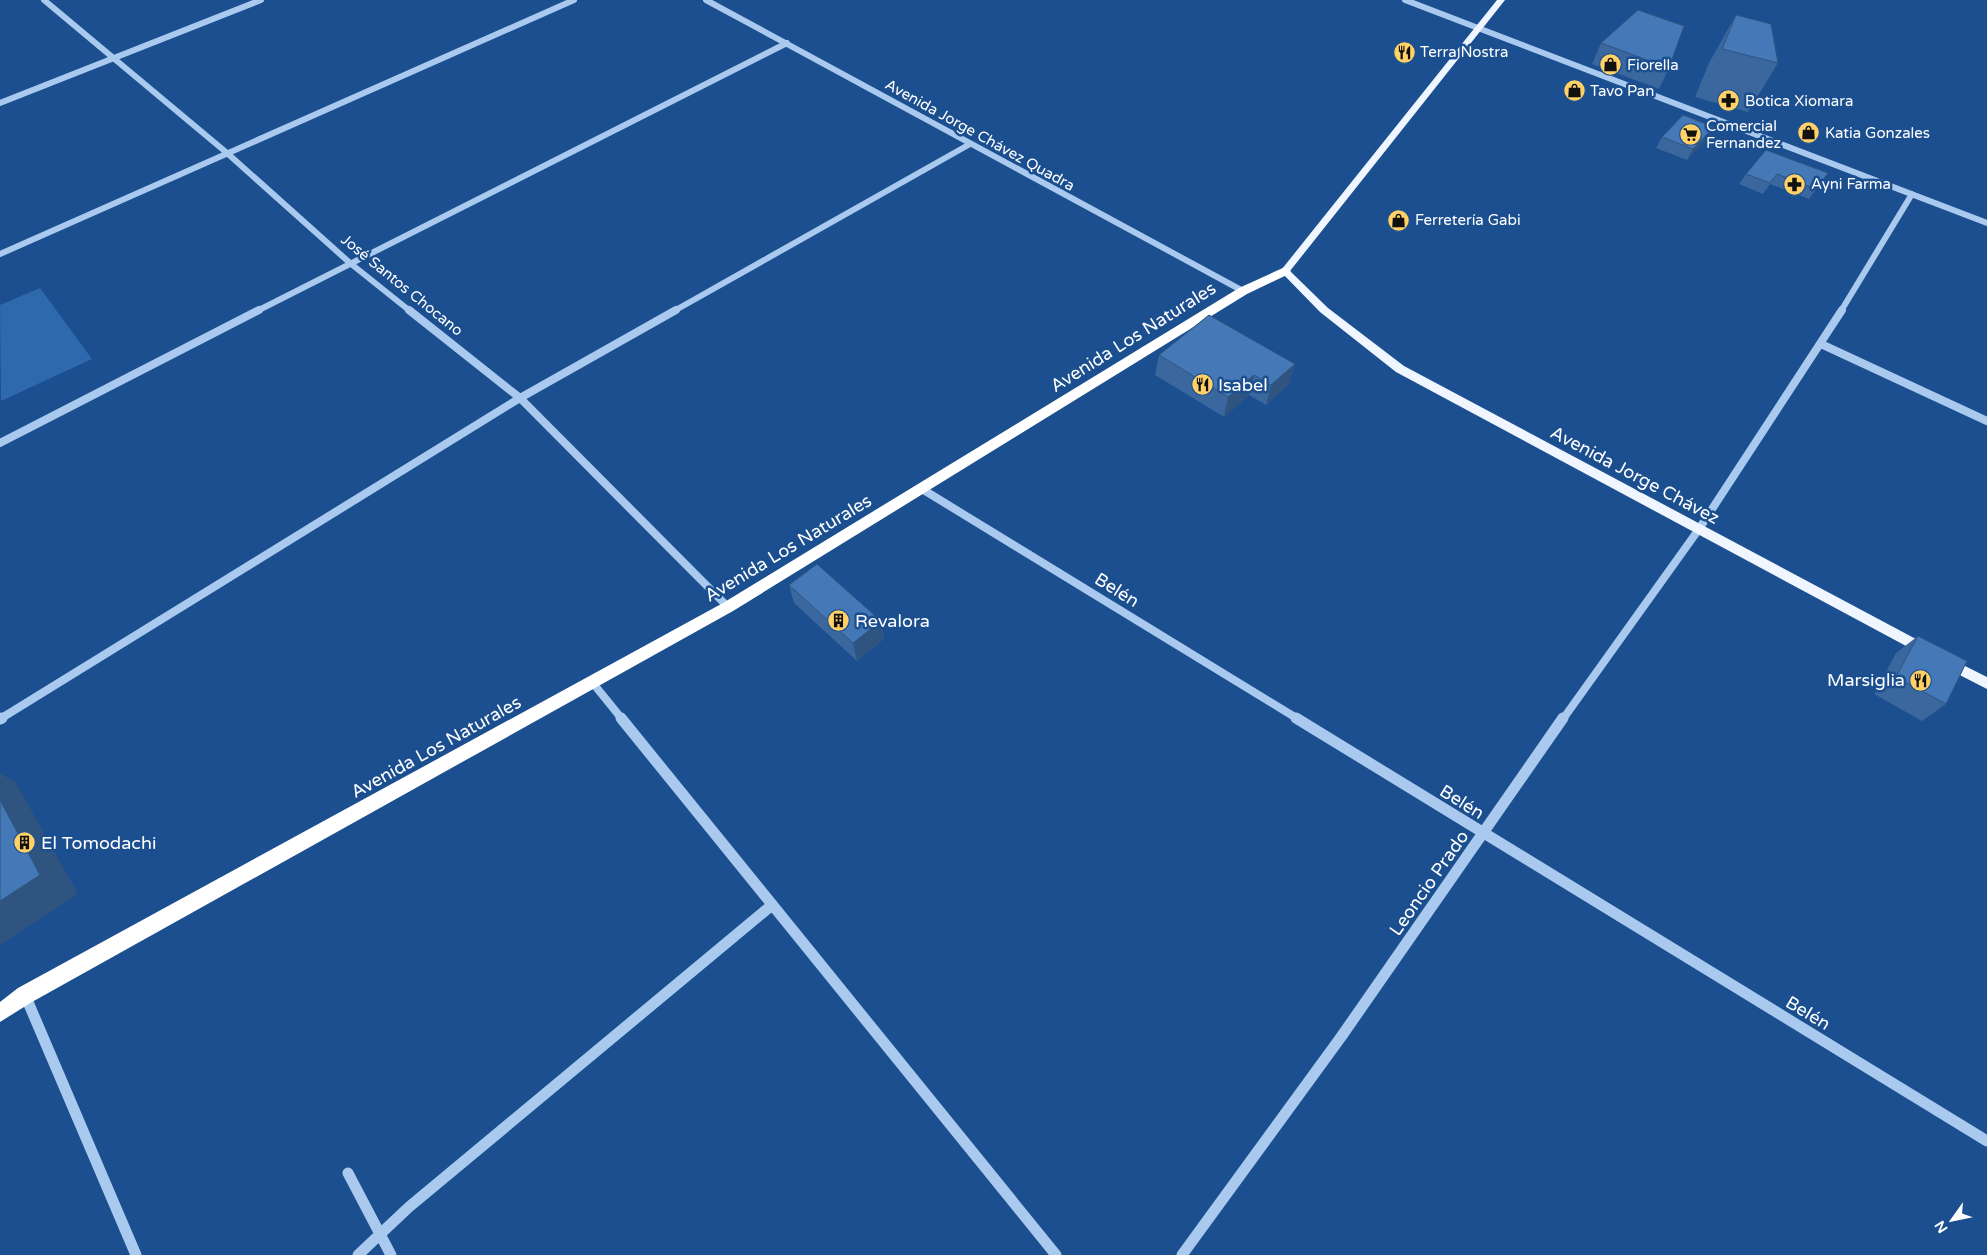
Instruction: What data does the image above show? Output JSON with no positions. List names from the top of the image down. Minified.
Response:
{"streets":{"highway":["Avenida Los Naturales"],"main road":["Avenida Jorge Chávez"],"street":["Avenida Jorge Chávez Quadra","José Santos Chocano","Belén","Leoncio Prado"]},"crossings":[["Avenida Jorge Chávez Quadra","Avenida Los Naturales"],["José Santos Chocano","Avenida Los Naturales"],["Avenida Los Naturales","Avenida Jorge Chávez"],["Avenida Los Naturales","Belén"],["Avenida Jorge Chávez","Leoncio Prado"],["Belén","Leoncio Prado"]],"places":{"restaurant":["Terra Nostra","Isabel","Marsiglia"],"shop":["Fiorella","Tavo Pan","Katia Gonzales","Ferretería Gabi"],"pharmacy":["Botica Xiomara","Ayni Farma"],"supermarket":["Comercial Fernandez"],"building":["Revalora","El Tomodachi"]},"north":"bottom left"}
